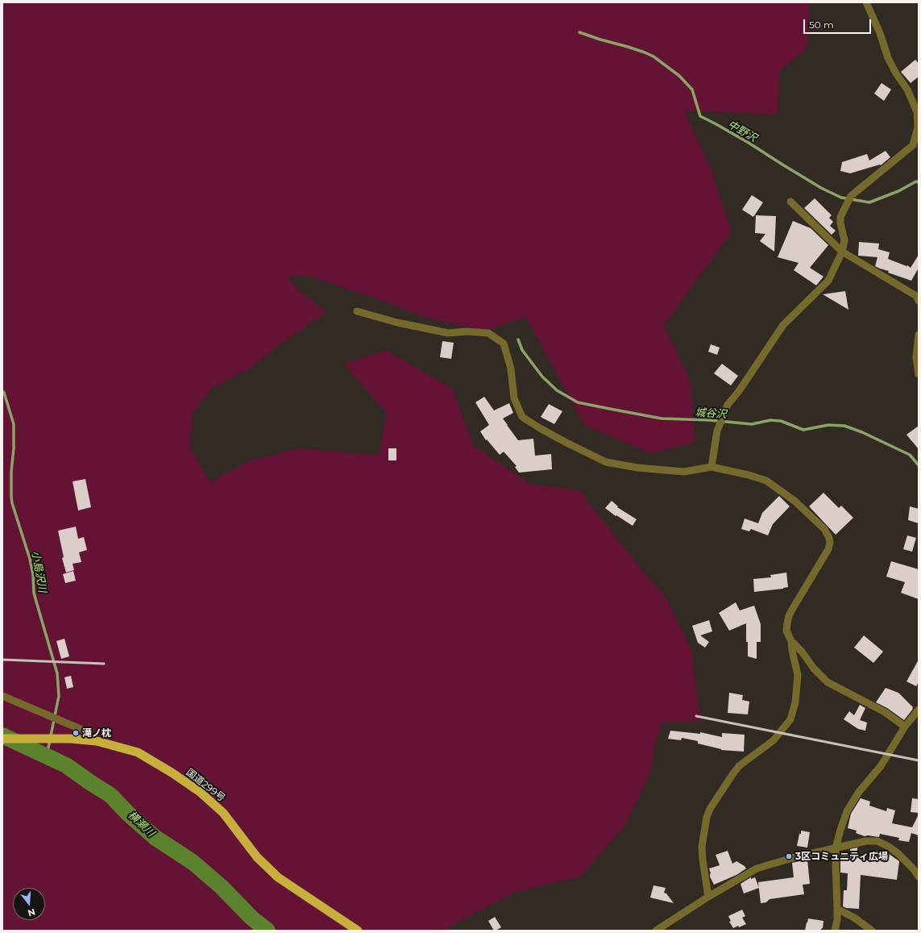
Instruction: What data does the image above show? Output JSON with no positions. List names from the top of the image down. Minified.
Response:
{"streets":{"highway":["国道299号"]},"water":["中野沢","城谷沢","小島沢川","横瀬川"],"places":["滝ノ枕","3区コミュニティ広場"],"scale_bar":"50 m","north":"bottom"}
